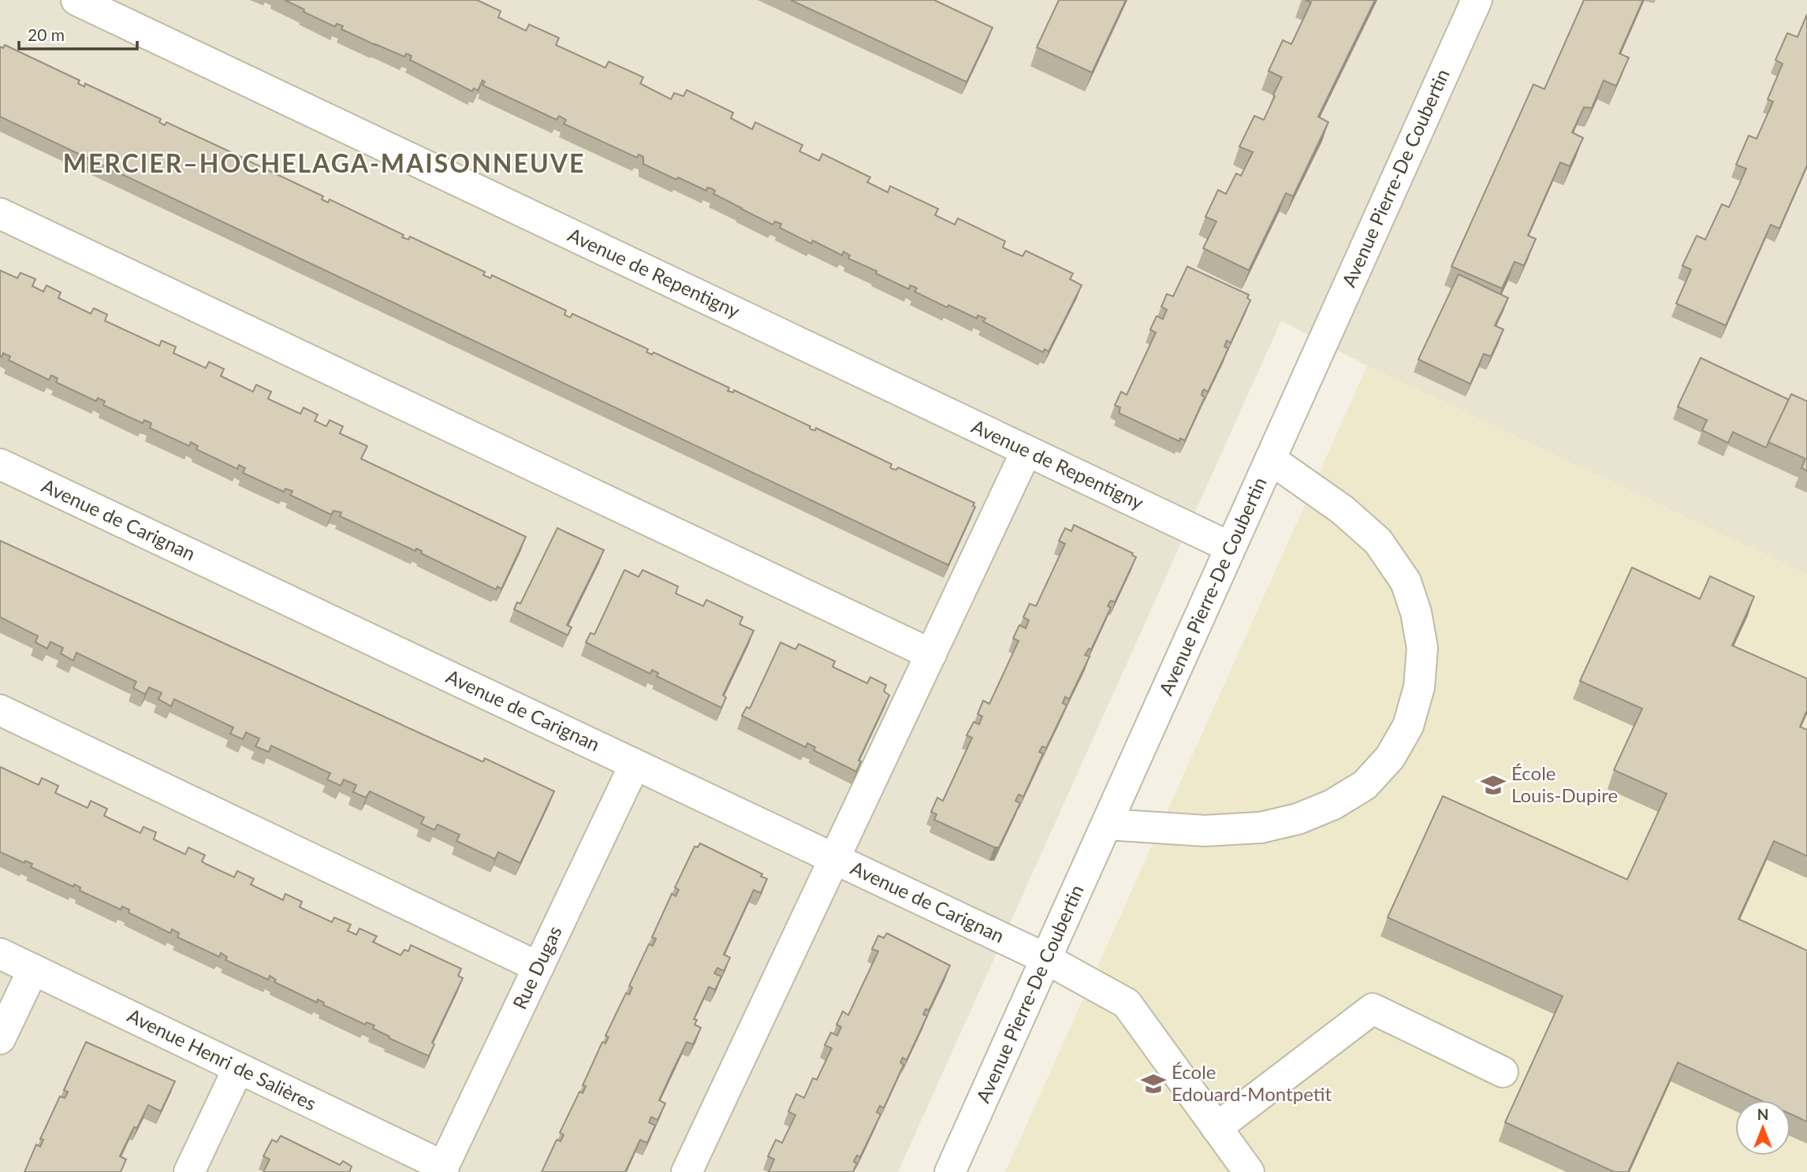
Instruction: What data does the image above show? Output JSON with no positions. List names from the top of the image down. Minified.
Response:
{"streets":{"street":["Avenue Pierre-De Coubertin","Avenue de Repentigny","Avenue de Carignan","Rue Dugas","Avenue Henri de Salières"]},"crossings":[["Avenue Pierre-De Coubertin","Avenue de Repentigny"],["Avenue Pierre-De Coubertin","Avenue de Carignan"],["Avenue de Carignan","Rue Dugas"],["Rue Dugas","Avenue Henri de Salières"]],"districts":["MERCIER–HOCHELAGA-MAISONNEUVE"],"places":{"school or university":["École Louis-Dupire","École Edouard-Montpetit"]},"scale_bar":"20 m","north":"top"}
